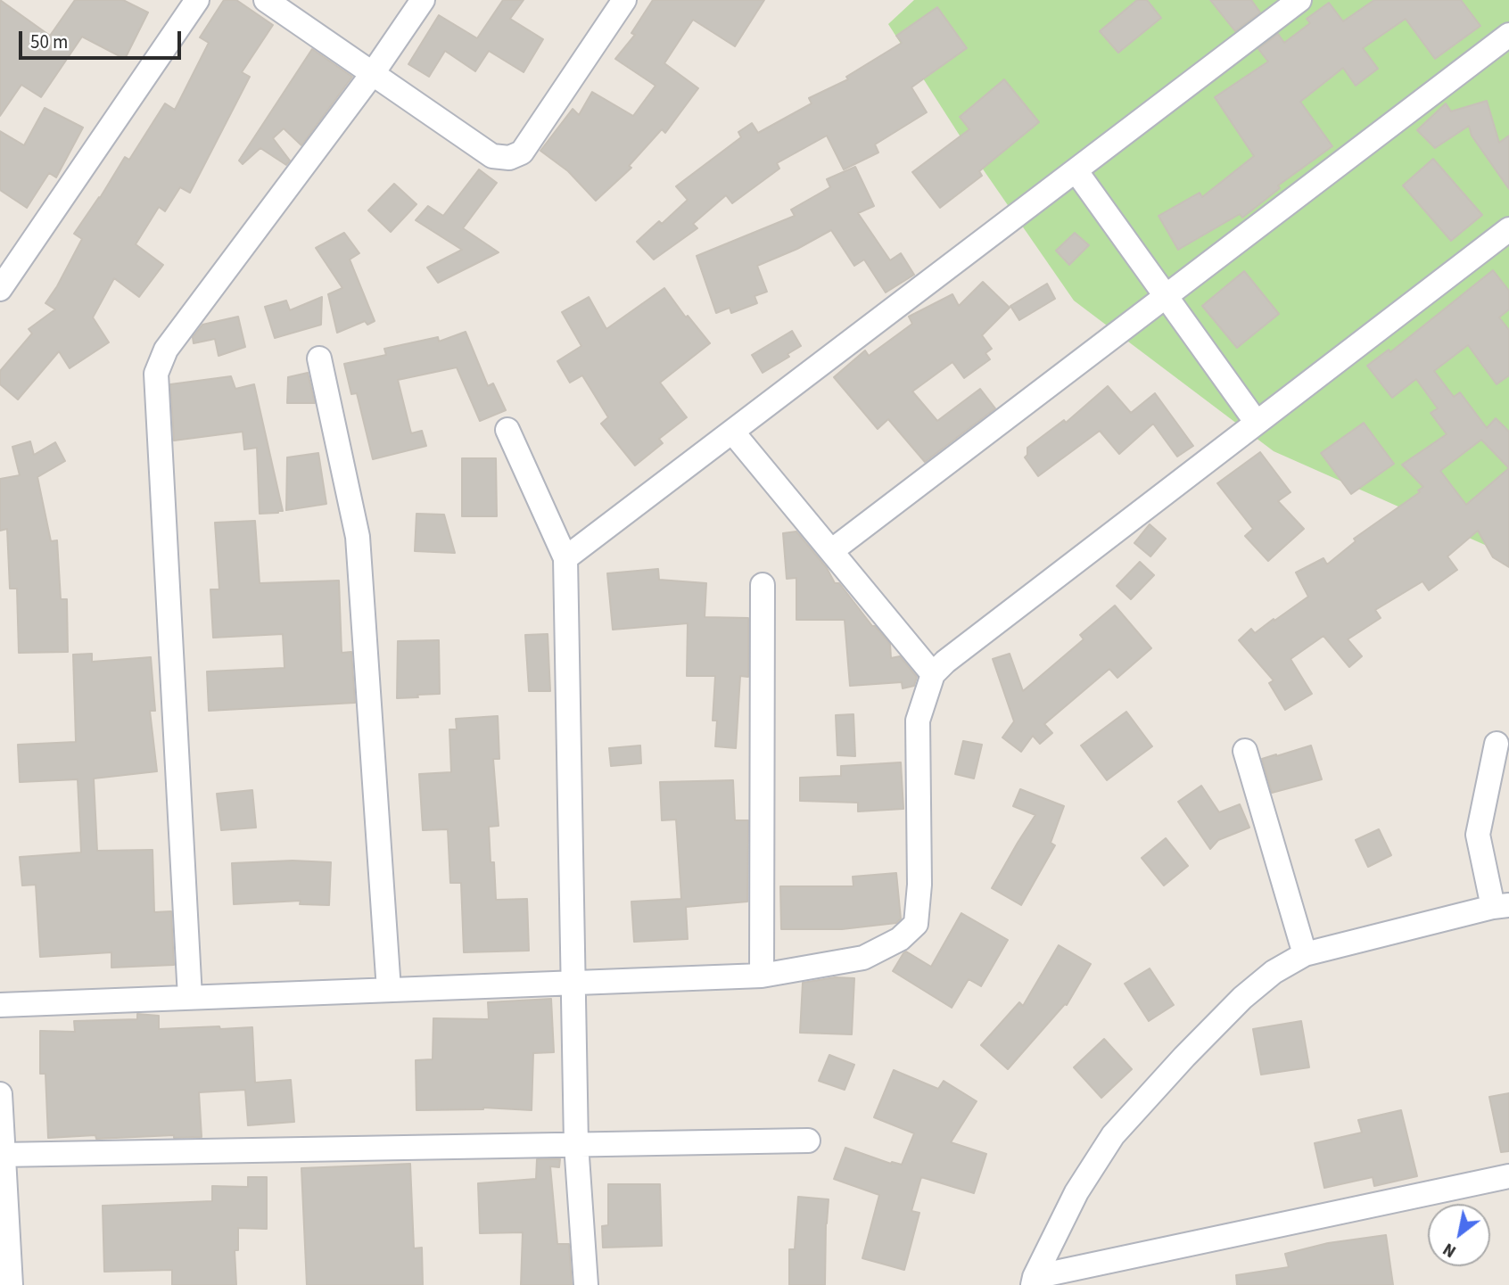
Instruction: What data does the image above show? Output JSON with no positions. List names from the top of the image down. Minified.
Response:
{"scale_bar":"50 m","north":"bottom left"}
